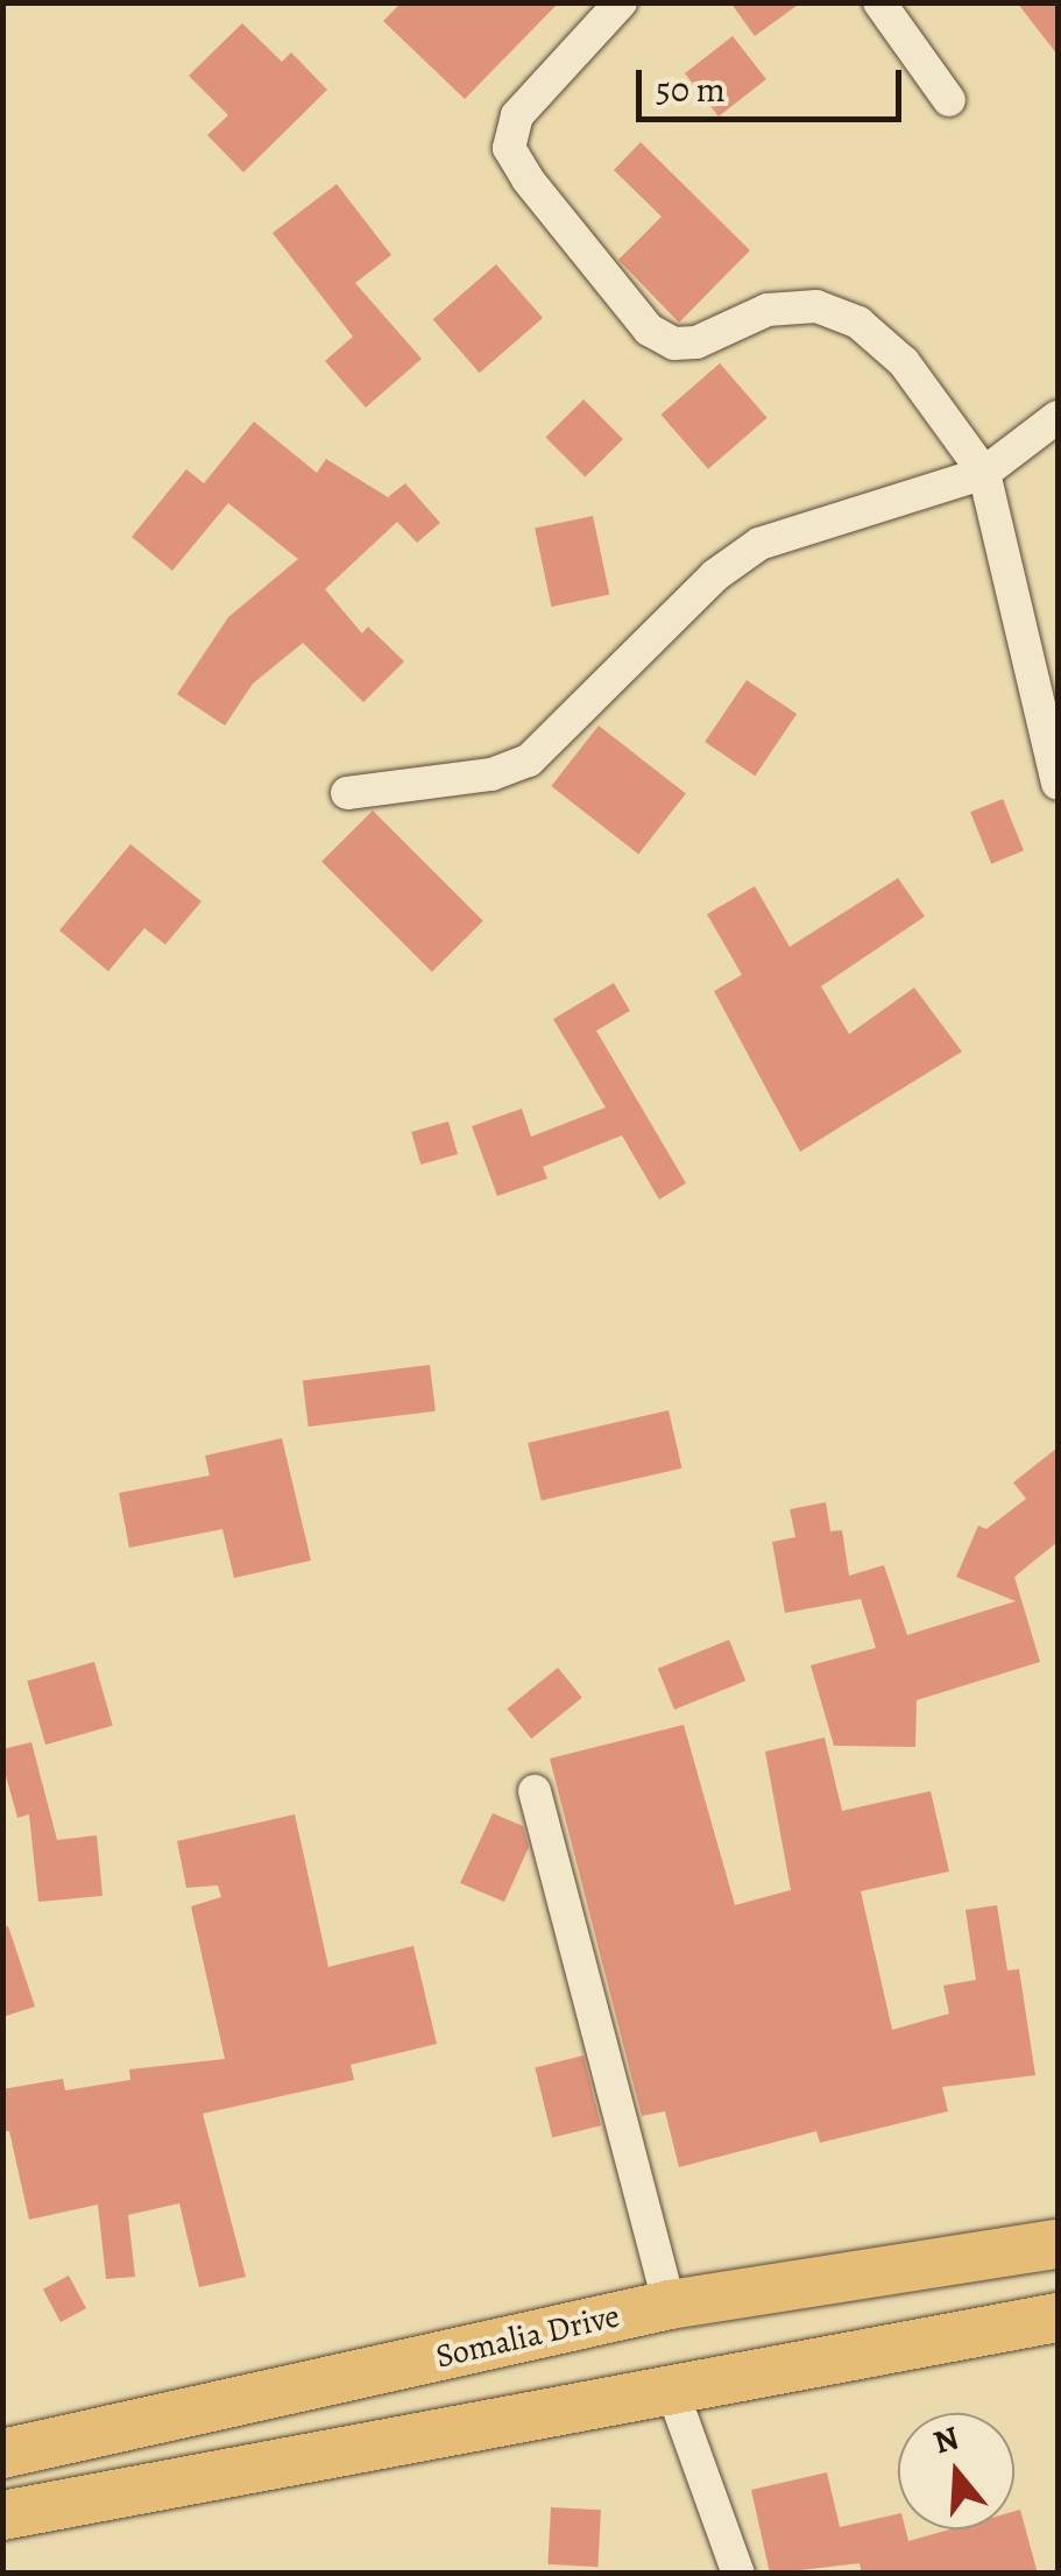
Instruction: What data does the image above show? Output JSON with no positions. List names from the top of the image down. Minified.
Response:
{"streets":{"main road":["Somalia Drive"]},"scale_bar":"50 m","north":"top"}
